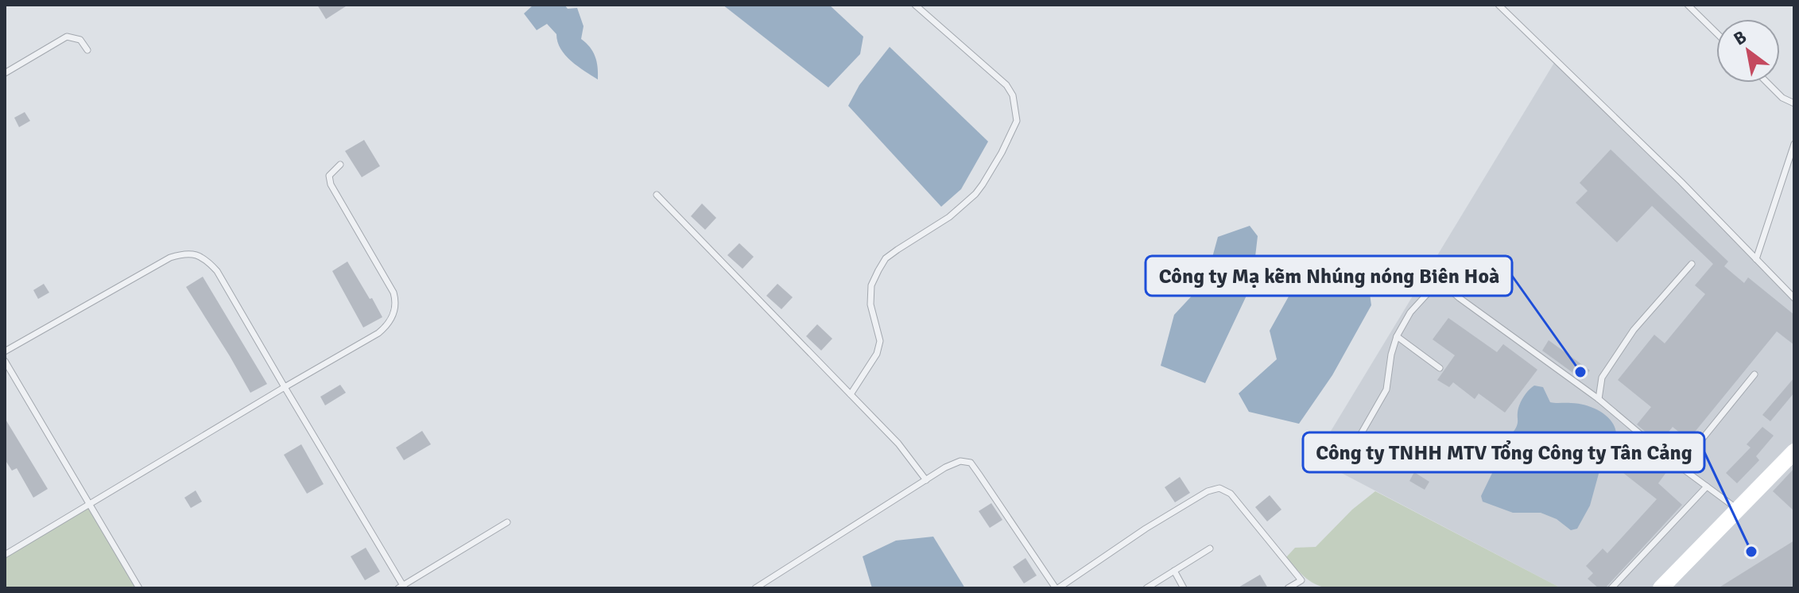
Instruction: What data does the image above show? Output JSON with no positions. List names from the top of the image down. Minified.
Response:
{"places":["Công ty Mạ kẽm Nhúng nóng Biên Hoà","Công ty TNHH MTV Tổng Công ty Tân Cảng"],"north":"top left"}
